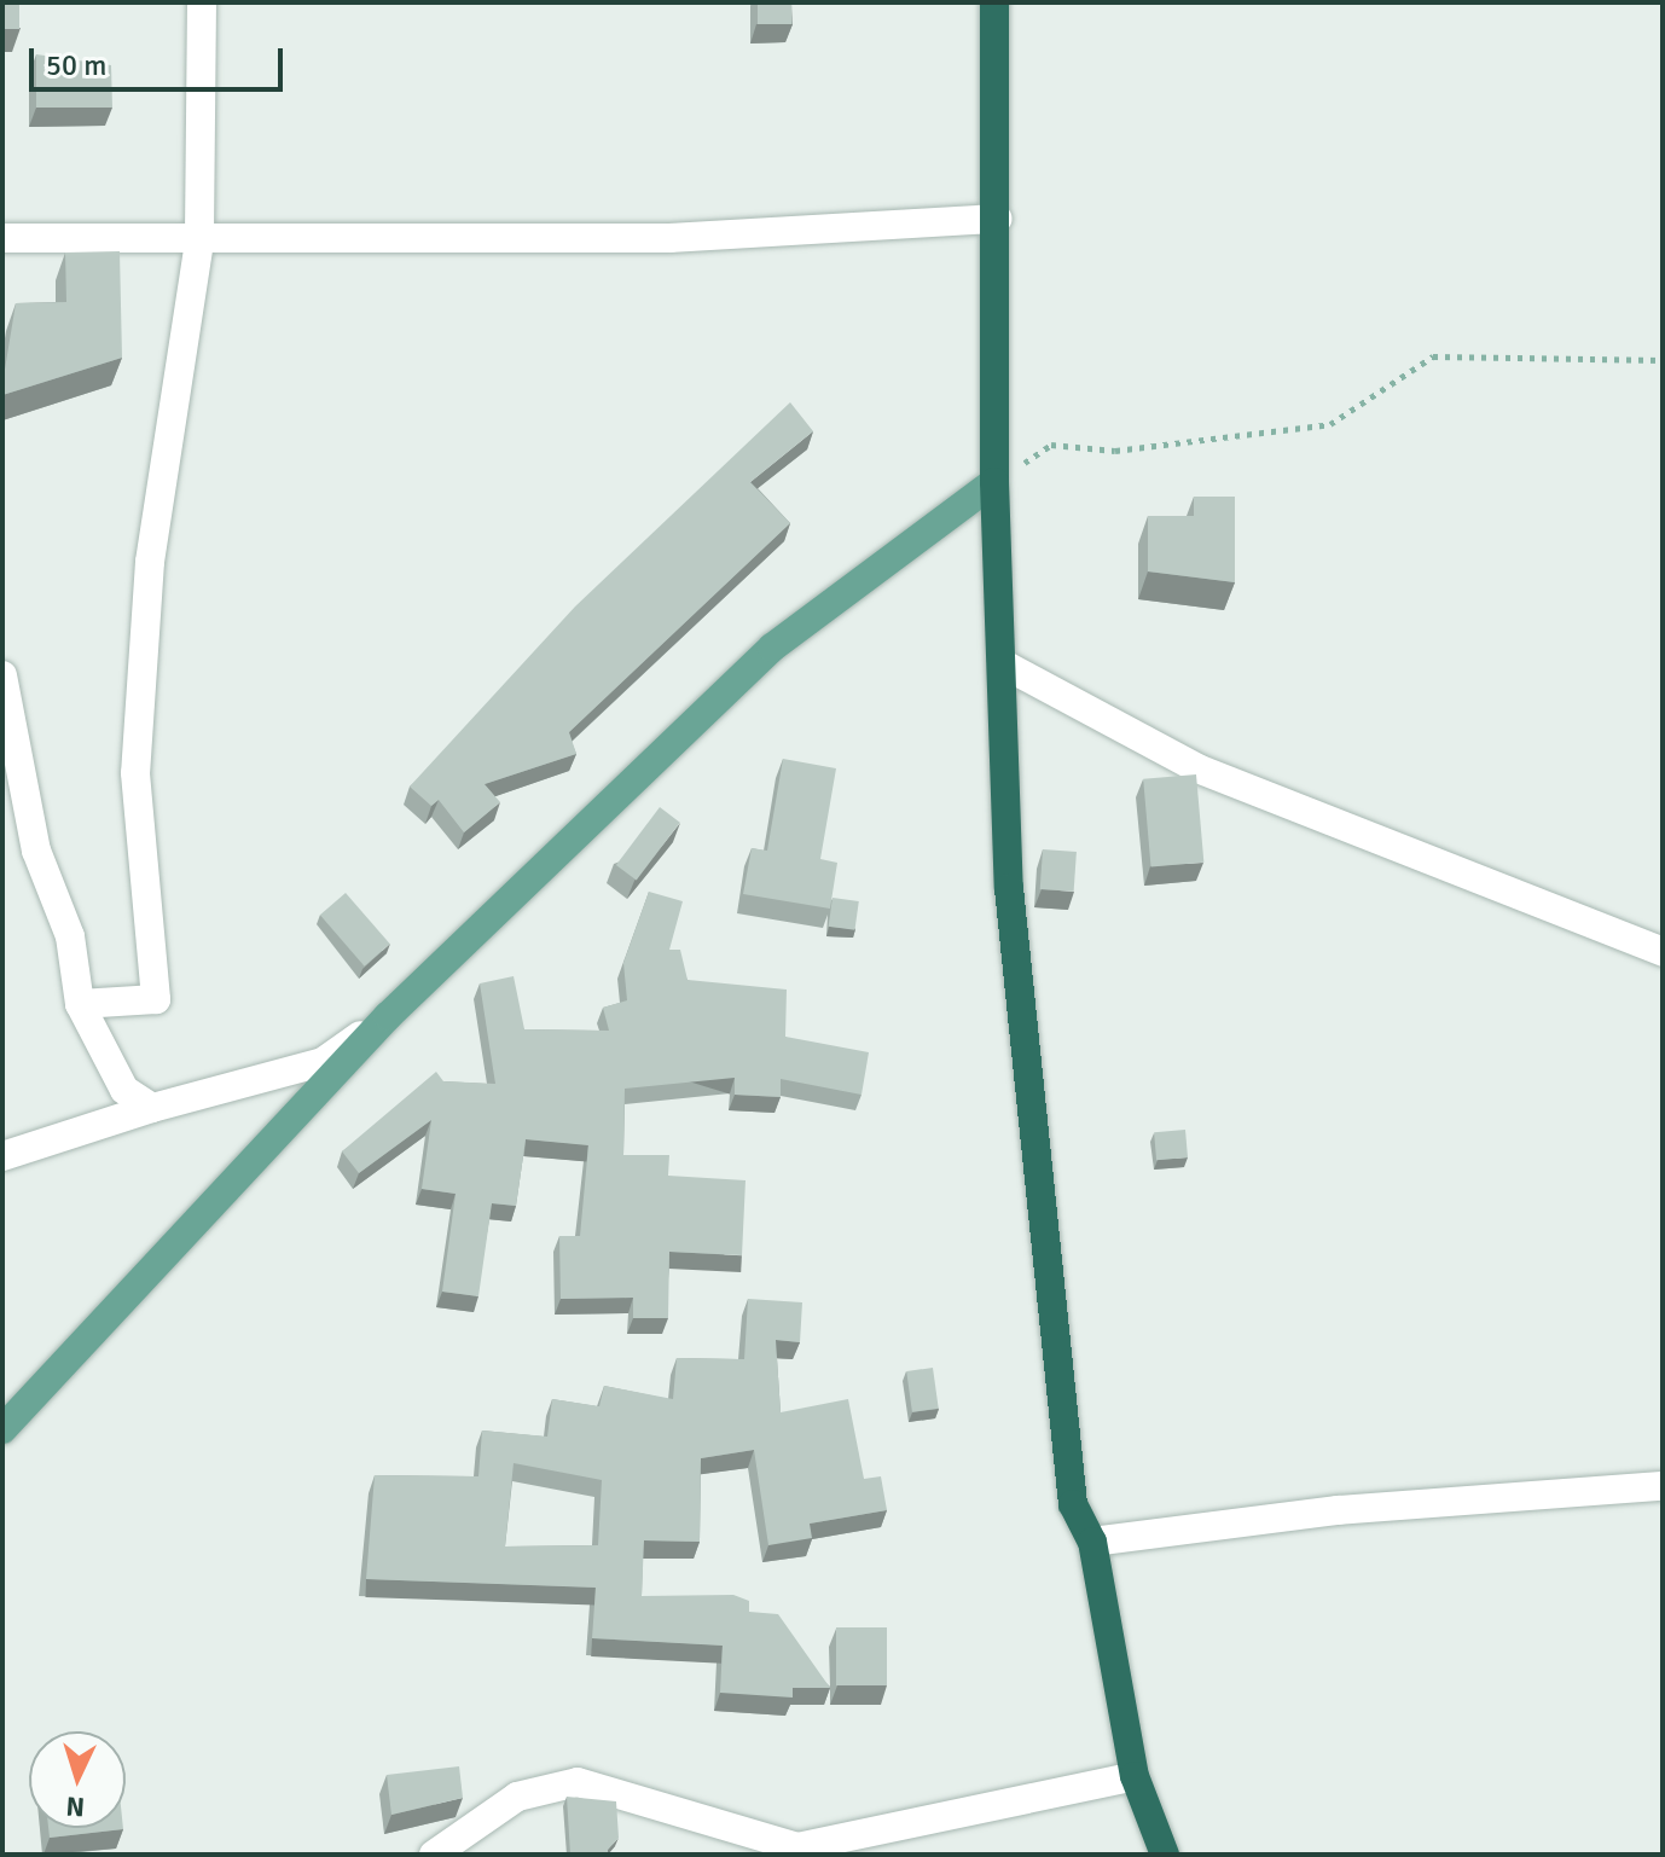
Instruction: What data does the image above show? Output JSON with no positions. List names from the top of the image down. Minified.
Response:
{"scale_bar":"50 m","north":"bottom"}
